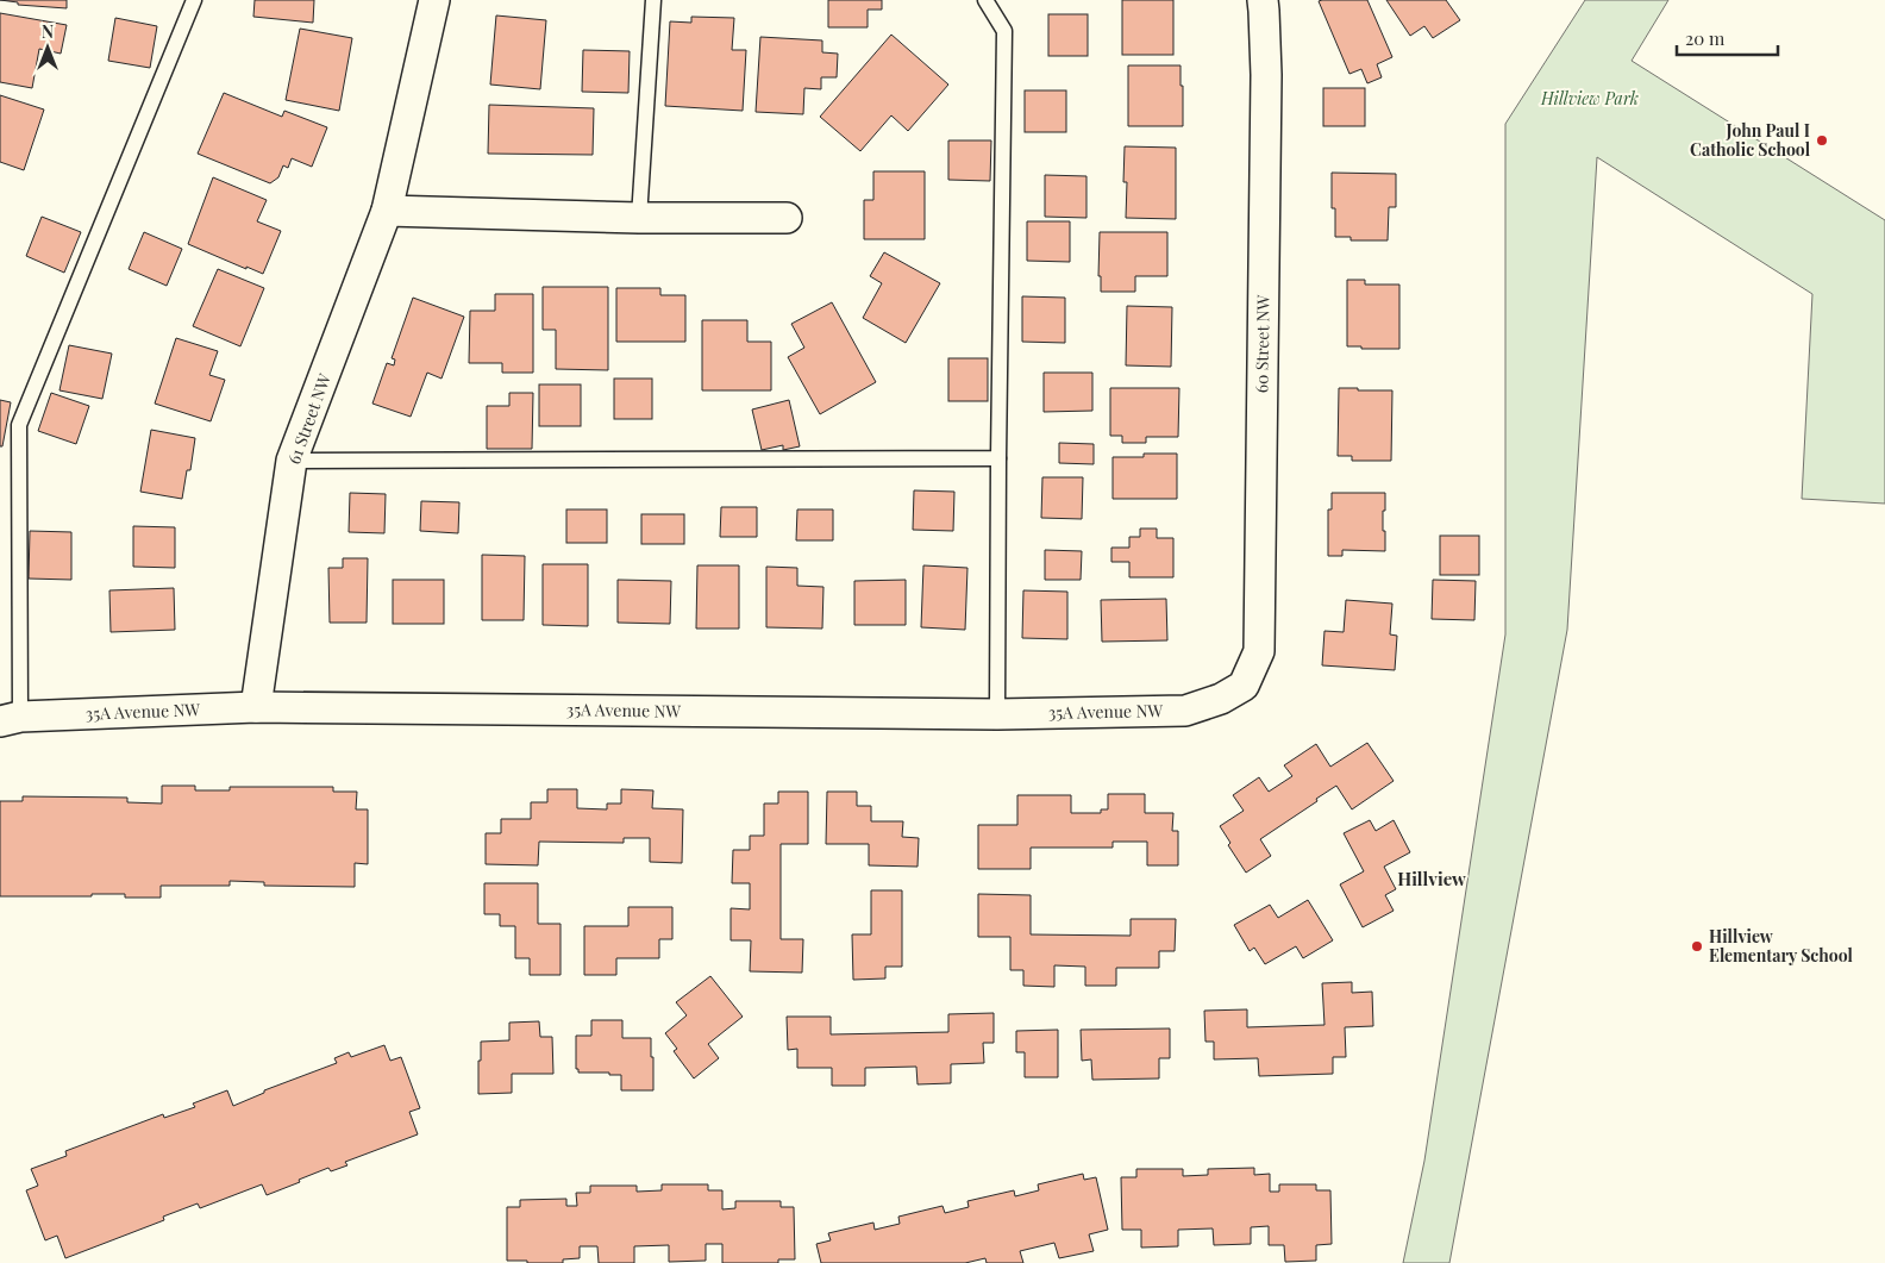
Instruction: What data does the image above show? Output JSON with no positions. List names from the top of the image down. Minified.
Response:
{"streets":{"street":["60 Street NW","61 Street NW","35A Avenue NW"]},"crossings":[["60 Street NW","35A Avenue NW"],["61 Street NW","35A Avenue NW"]],"districts":["Hillview"],"parks":["Hillview Park"],"places":["John Paul I Catholic School","Hillview Elementary School"],"scale_bar":"20 m","north":"top"}
